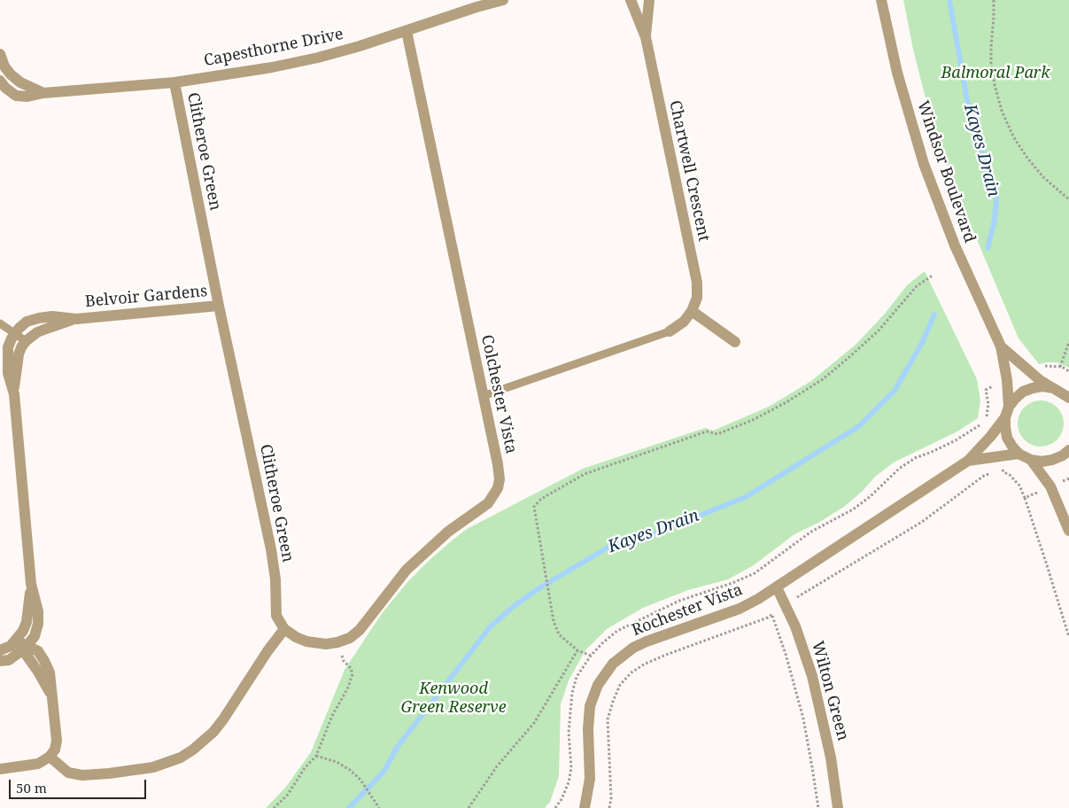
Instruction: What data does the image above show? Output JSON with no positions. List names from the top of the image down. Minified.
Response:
{"streets":{"street":["Capesthorne Drive","Clitheroe Green","Chartwell Crescent","Windsor Boulevard","Belvoir Gardens","Colchester Vista","Rochester Vista","Wilton Green"]},"crossings":[["Capesthorne Drive","Clitheroe Green"],["Capesthorne Drive","Colchester Vista"],["Clitheroe Green","Belvoir Gardens"],["Clitheroe Green","Colchester Vista"],["Chartwell Crescent","Colchester Vista"],["Windsor Boulevard","Rochester Vista"],["Rochester Vista","Wilton Green"]],"water":["Kayes Drain"],"parks":["Balmoral Park","Kenwood Green Reserve"],"scale_bar":"50 m"}
